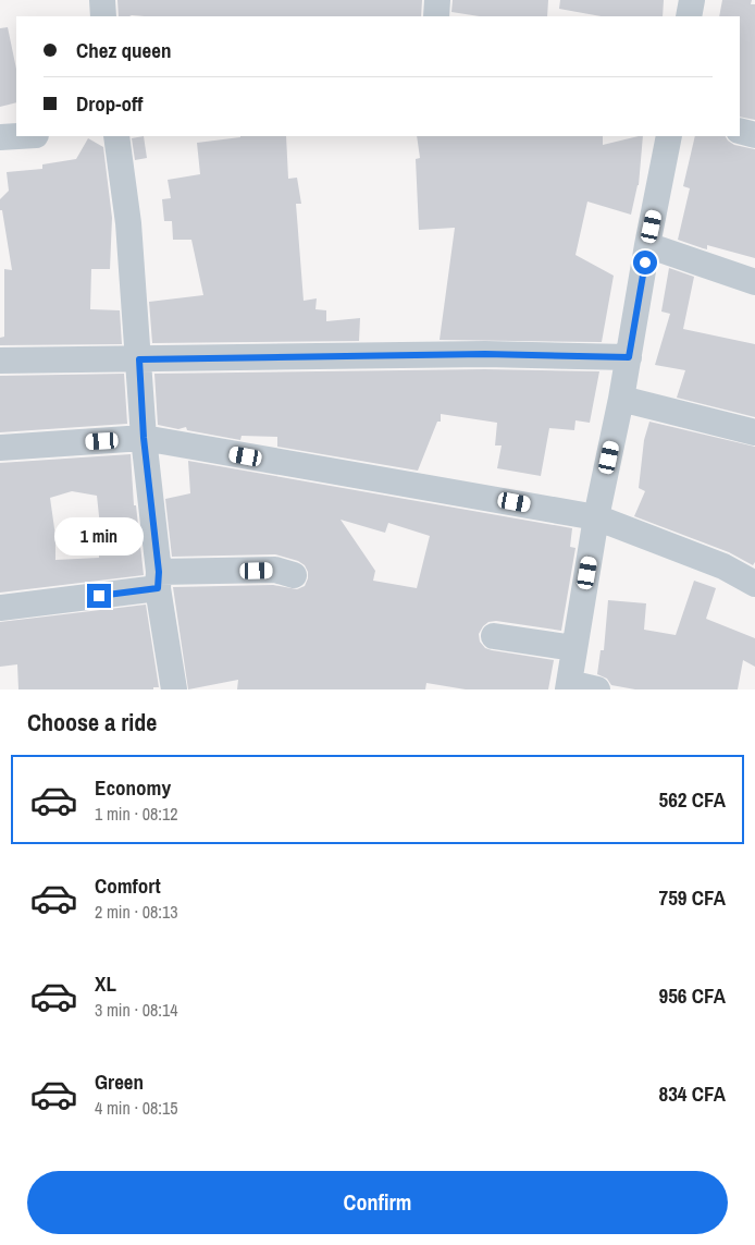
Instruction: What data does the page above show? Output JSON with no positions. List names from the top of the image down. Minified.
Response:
{"page":{"banner":["Chez queen","Drop-off"],"bubble":"1 min","heading":"Choose a ride","list":[{"name":"Economy","note":"1 min · 08:12","value":"562 CFA"},{"name":"Comfort","note":"2 min · 08:13","value":"759 CFA"},{"name":"XL","note":"3 min · 08:14","value":"956 CFA"},{"name":"Green","note":"4 min · 08:15","value":"834 CFA"}],"buttons":"Confirm"}}
